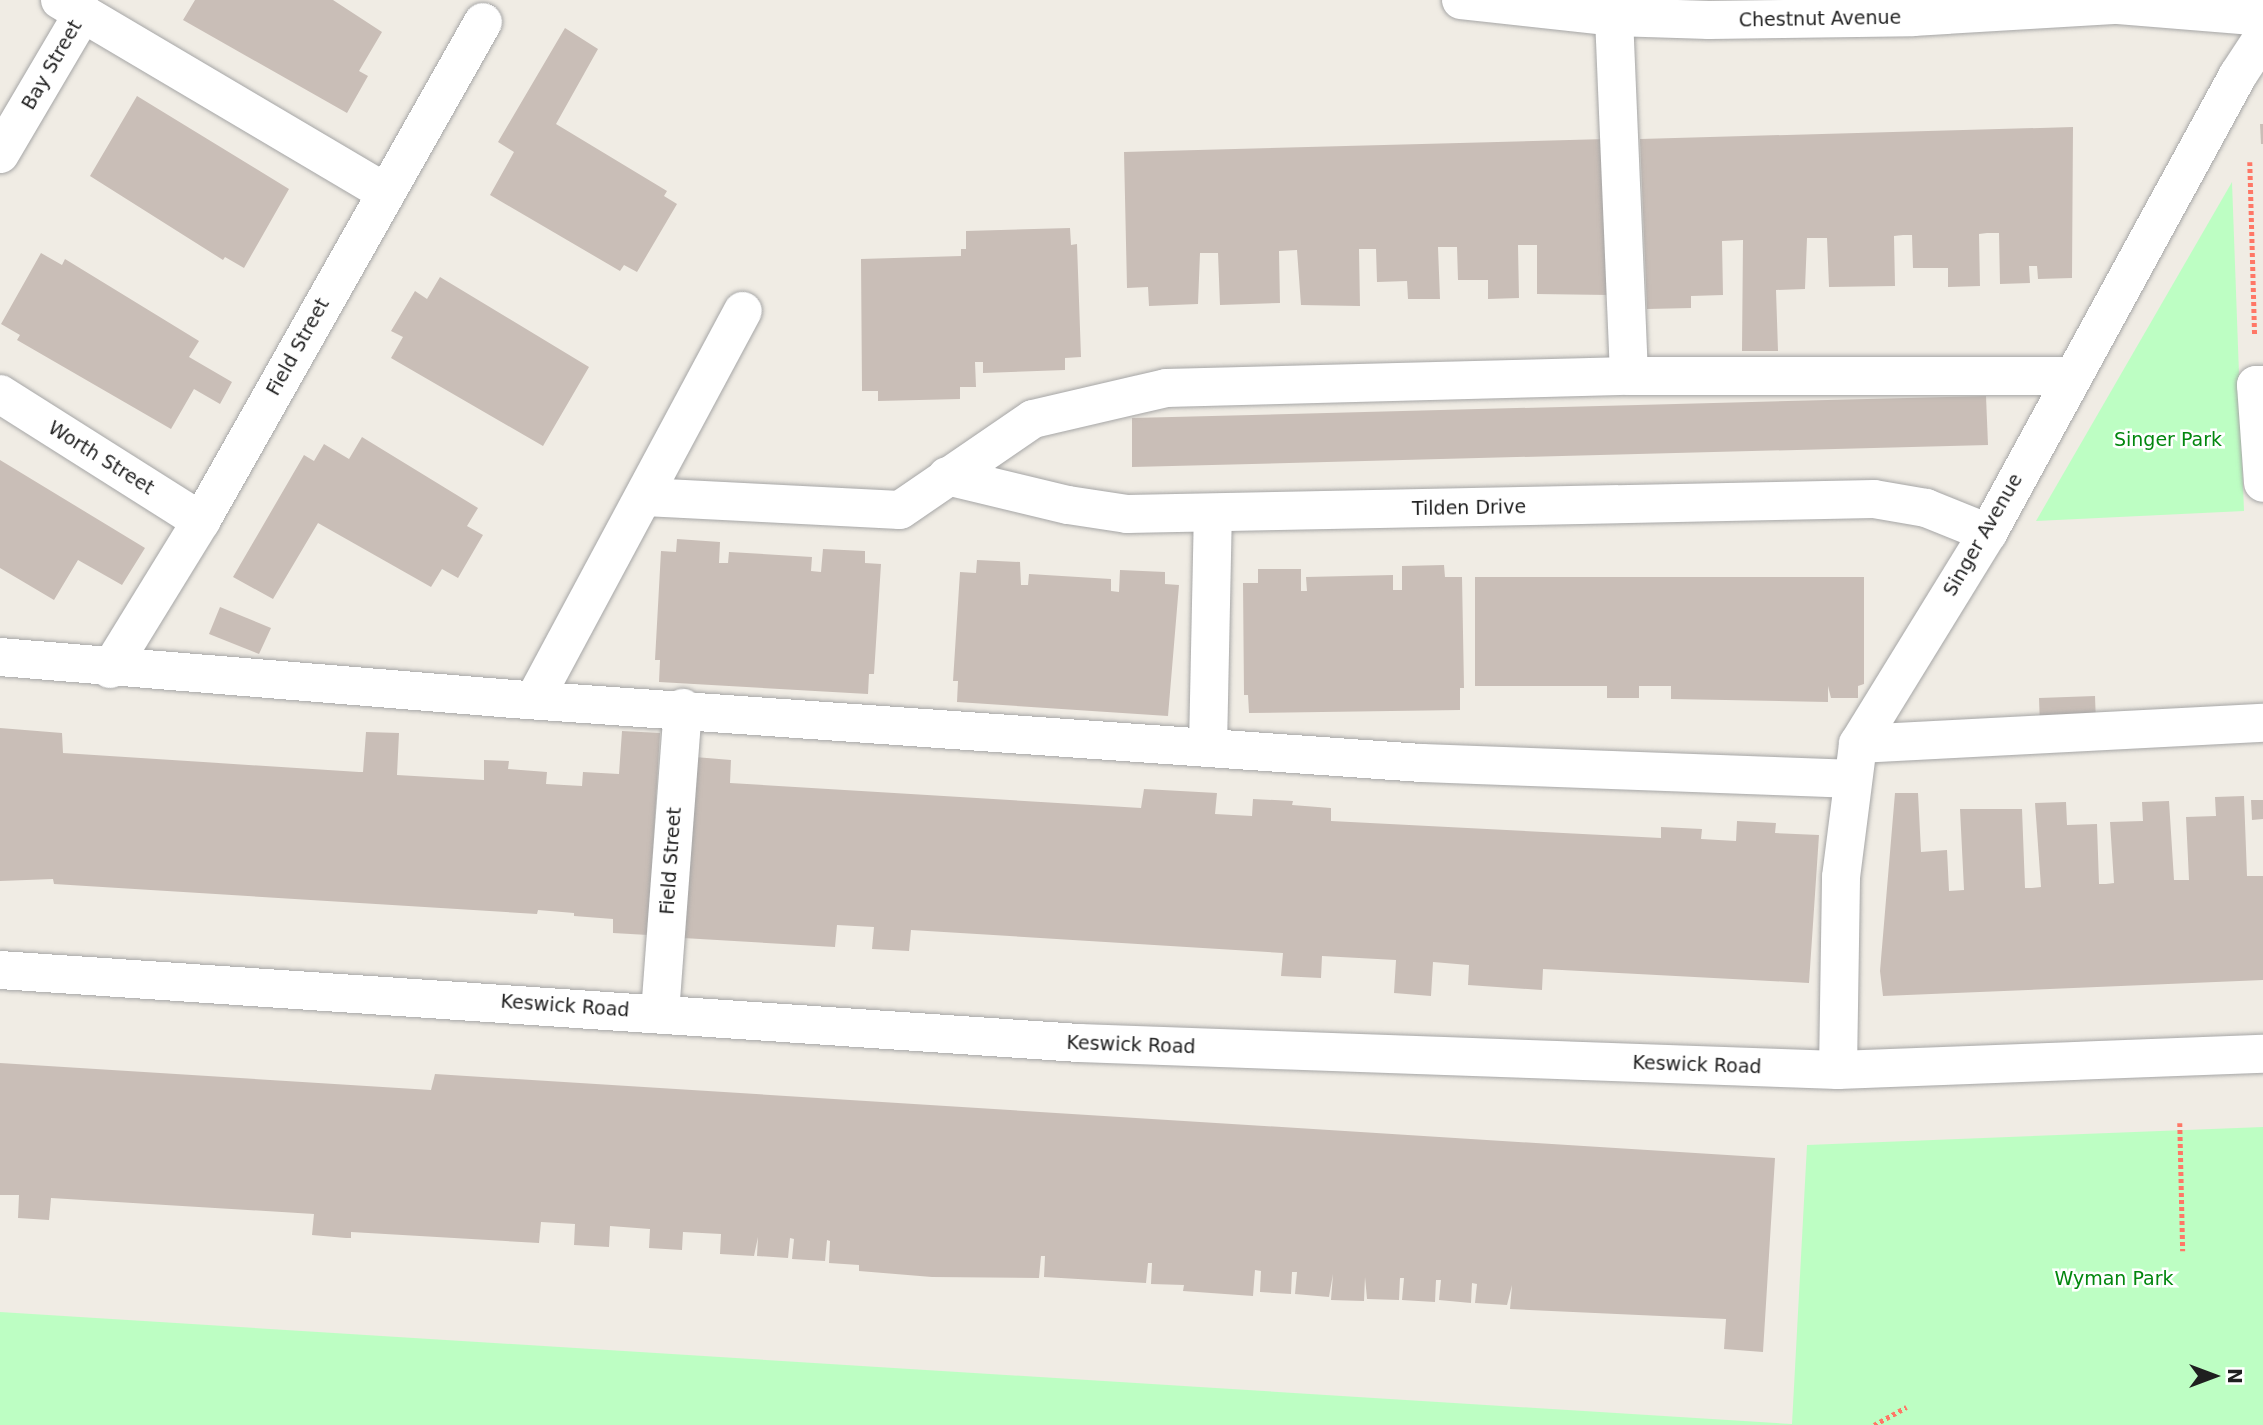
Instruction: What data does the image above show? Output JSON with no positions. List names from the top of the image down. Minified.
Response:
{"streets":{"street":["Chestnut Avenue","Bay Street","Field Street","Worth Street","Tilden Drive","Singer Avenue","Keswick Road"]},"crossings":[["Field Street","Worth Street"],["Field Street","Keswick Road"],["Tilden Drive","Singer Avenue"],["Singer Avenue","Keswick Road"]],"parks":["Singer Park","Wyman Park"],"north":"right"}
